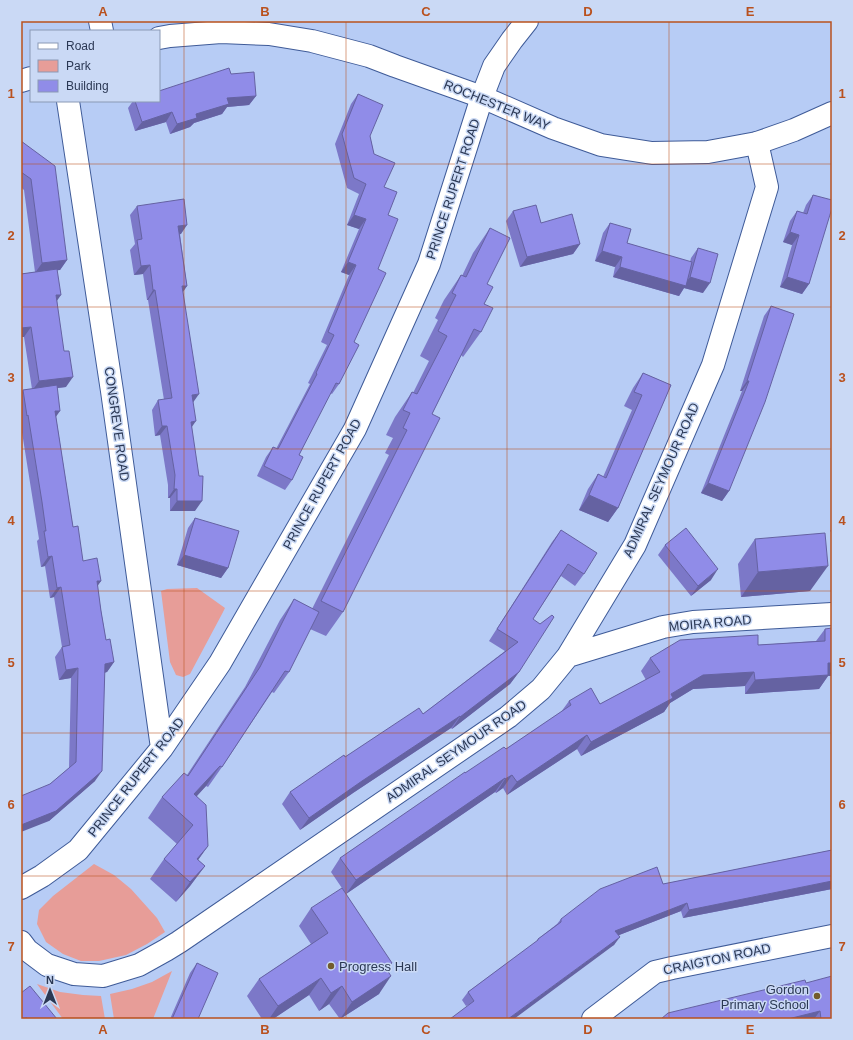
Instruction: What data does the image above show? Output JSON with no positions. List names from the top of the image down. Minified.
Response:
{"streets":{"street":["ROCHESTER WAY","PRINCE RUPERT ROAD","CONGREVE ROAD","ADMIRAL SEYMOUR ROAD","MOIRA ROAD","CRAIGTON ROAD"]},"crossings":[["ROCHESTER WAY","PRINCE RUPERT ROAD"],["ROCHESTER WAY","ADMIRAL SEYMOUR ROAD"],["PRINCE RUPERT ROAD","CONGREVE ROAD"],["ADMIRAL SEYMOUR ROAD","MOIRA ROAD"]],"places":["Progress Hall","Gordon Primary School"],"legend":["Road","Park","Building"],"north":"top","grid":{"columns":["A","B","C","D","E"],"rows":["1","2","3","4","5","6","7"]}}
